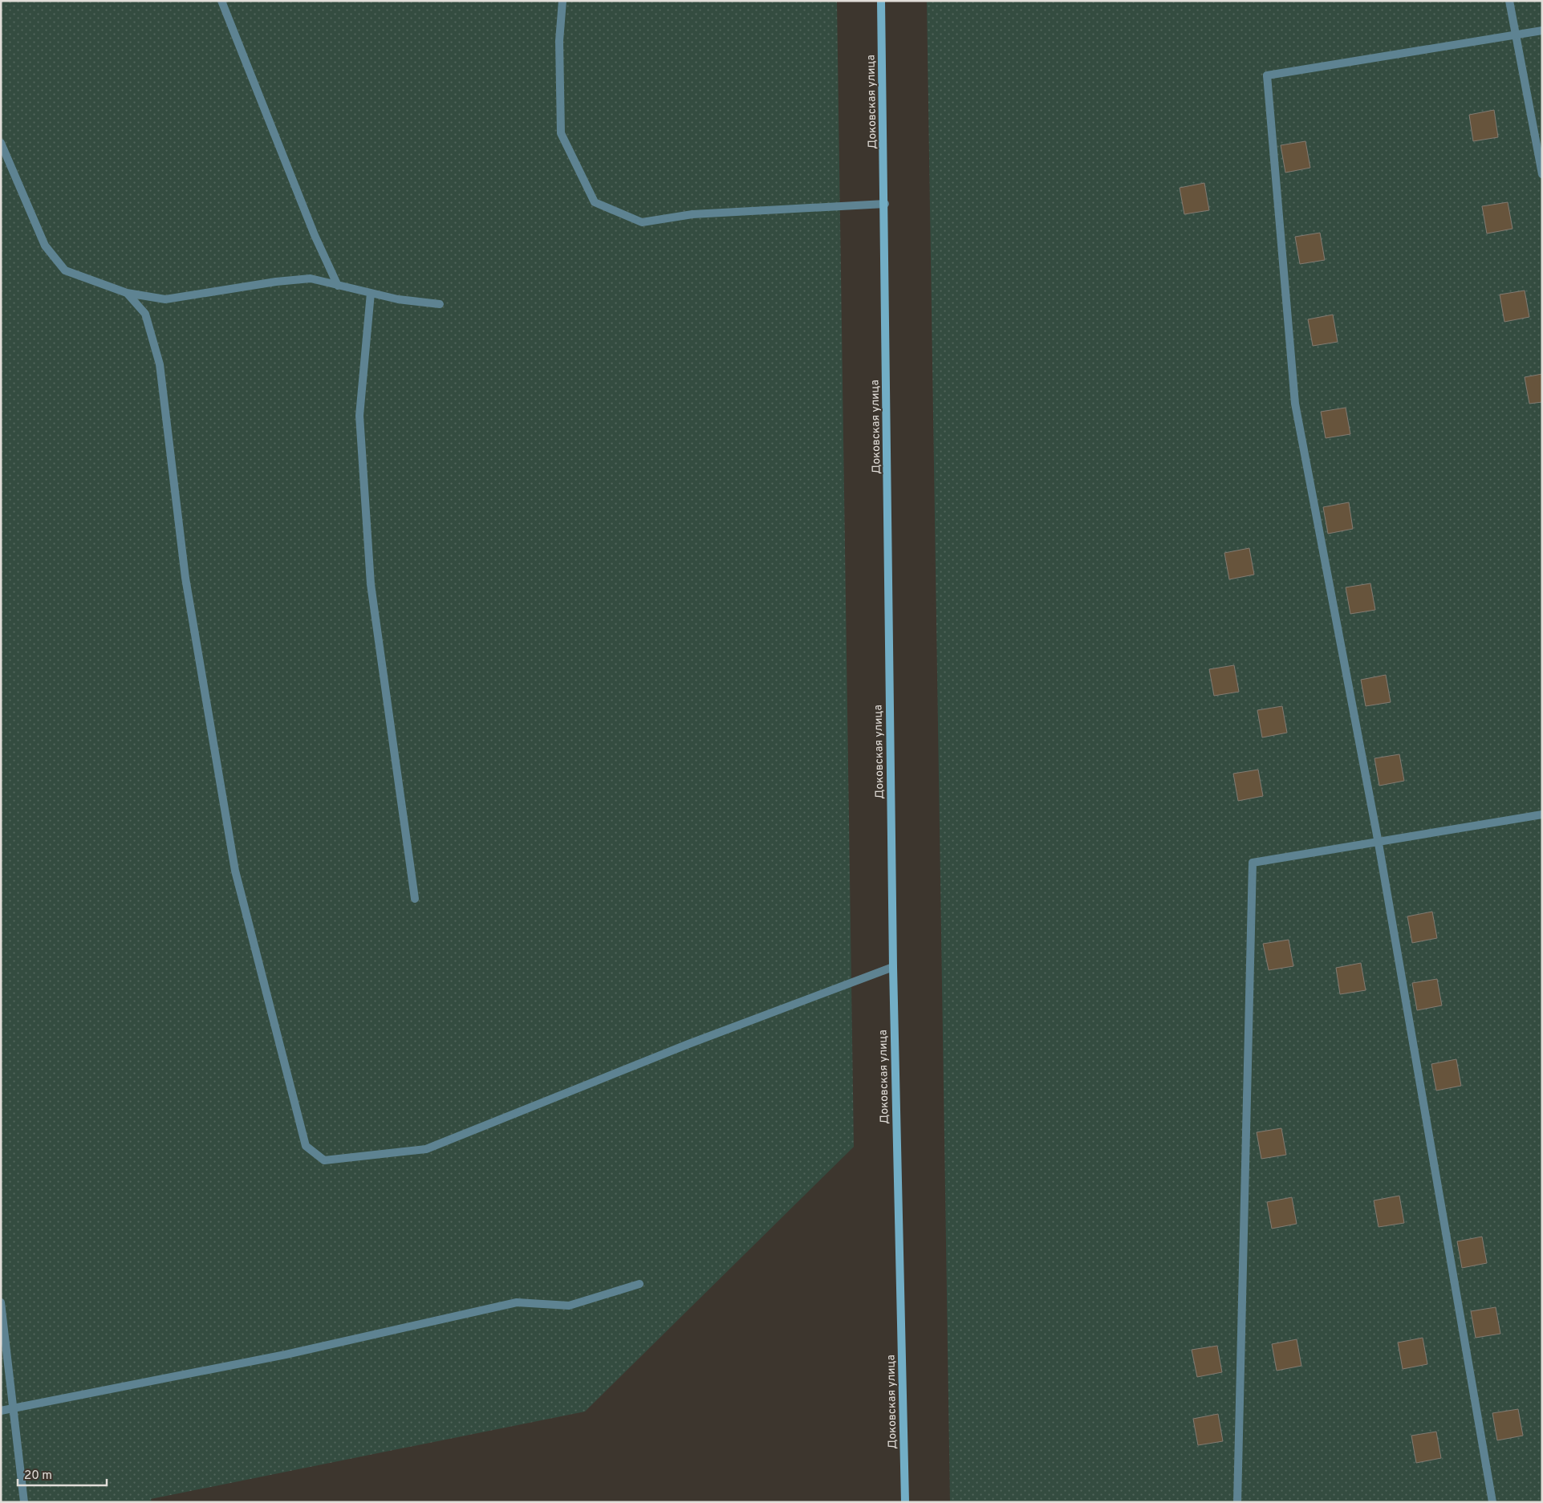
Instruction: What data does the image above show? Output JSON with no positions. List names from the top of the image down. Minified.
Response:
{"streets":{"street":["Доковская улица"]},"scale_bar":"20 m"}
